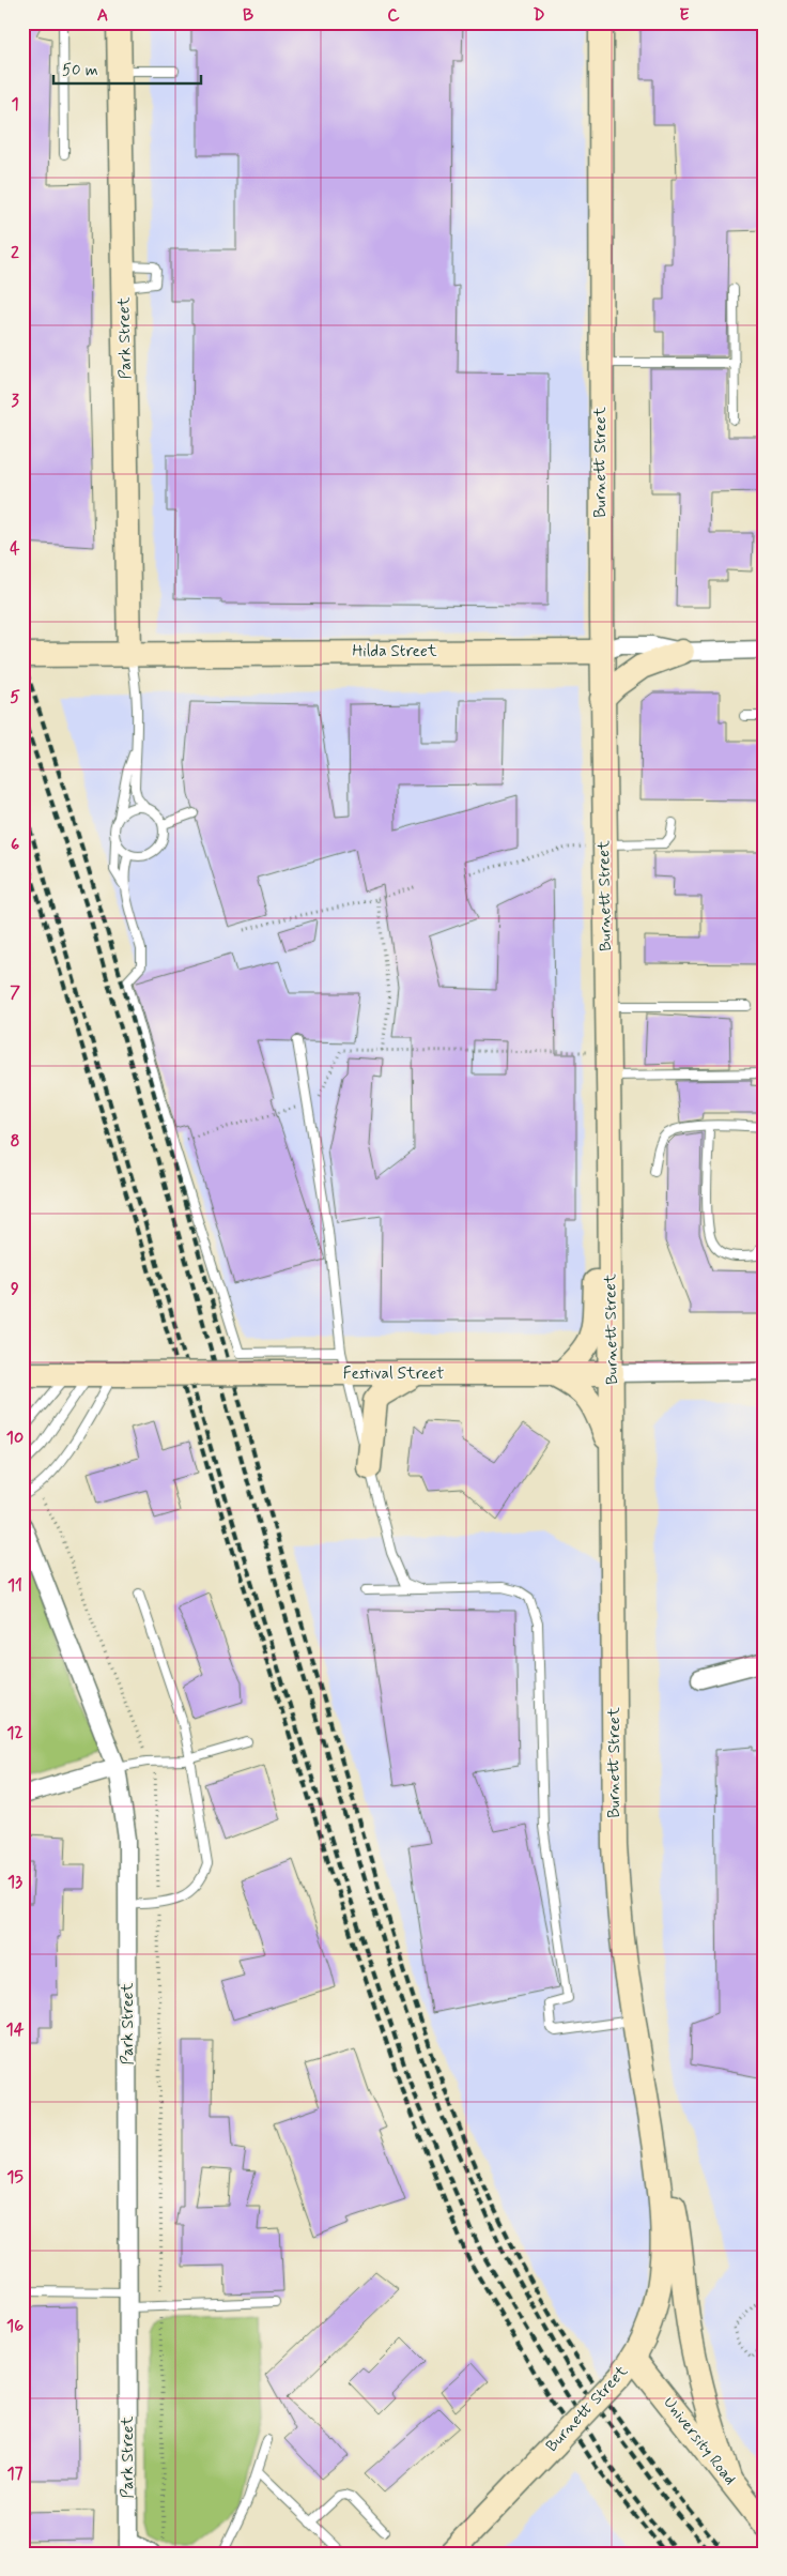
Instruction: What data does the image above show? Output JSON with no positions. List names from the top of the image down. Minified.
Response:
{"streets":{"street":["Park Street","Burnett Street","Hilda Street","Festival Street","University Road"]},"crossings":[["Park Street","Hilda Street"],["Burnett Street","Hilda Street"],["Burnett Street","Festival Street"],["Burnett Street","University Road"]],"scale_bar":"50 m","grid":{"columns":["A","B","C","D","E"],"rows":["1","2","3","4","5","6","7","8","9","10","11","12","13","14","15","16","17"]}}
